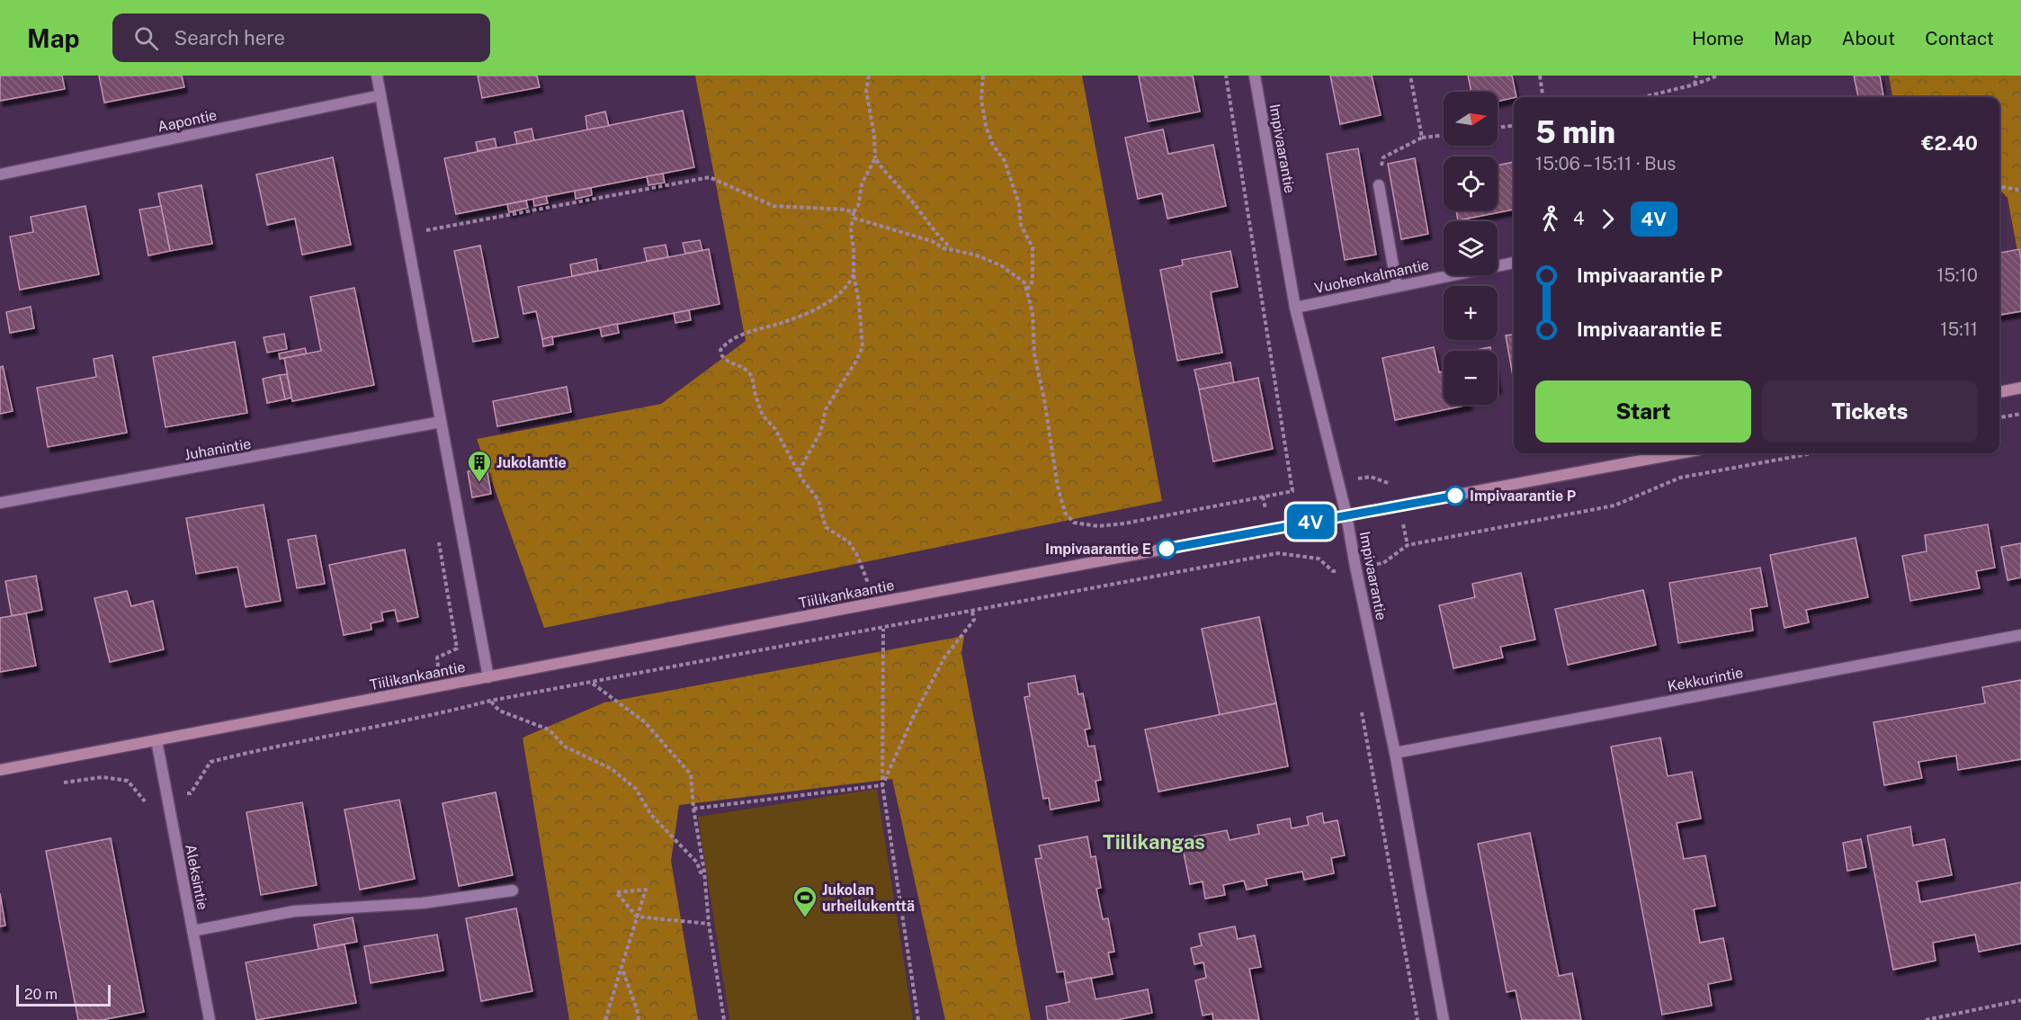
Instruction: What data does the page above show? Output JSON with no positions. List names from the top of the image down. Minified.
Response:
{"streets":{"street":["Aapontie","Impivaarantie","Vuohenkalmantie","Juhanintie","Tiilikankaantie","Kekkurintie","Aleksintie"]},"crossings":[["Impivaarantie","Vuohenkalmantie"],["Impivaarantie","Tiilikankaantie"],["Impivaarantie","Kekkurintie"],["Tiilikankaantie","Aleksintie"]],"districts":["Tiilikangas"],"places":{"building":["Jukolantie"],"other":["Impivaarantie P","Impivaarantie E"],"sports":["Jukolan urheilukenttä"]},"lines":["bus line 4V"],"scale_bar":"20 m","north":"right","page":{"header":"Map","search":"Search here","nav":["Home","Map","About","Contact"],"on_map":"4V","map_buttons":["+","−"],"heading":["5 min","15:06 – 15:11 · Bus","€2.40"],"legs":["4","4V"],"list":[{"name":"Impivaarantie P","value":"15:10"},{"name":"Impivaarantie E","value":"15:11"}],"buttons":["Start","Tickets"],"scale":"20 m"}}
